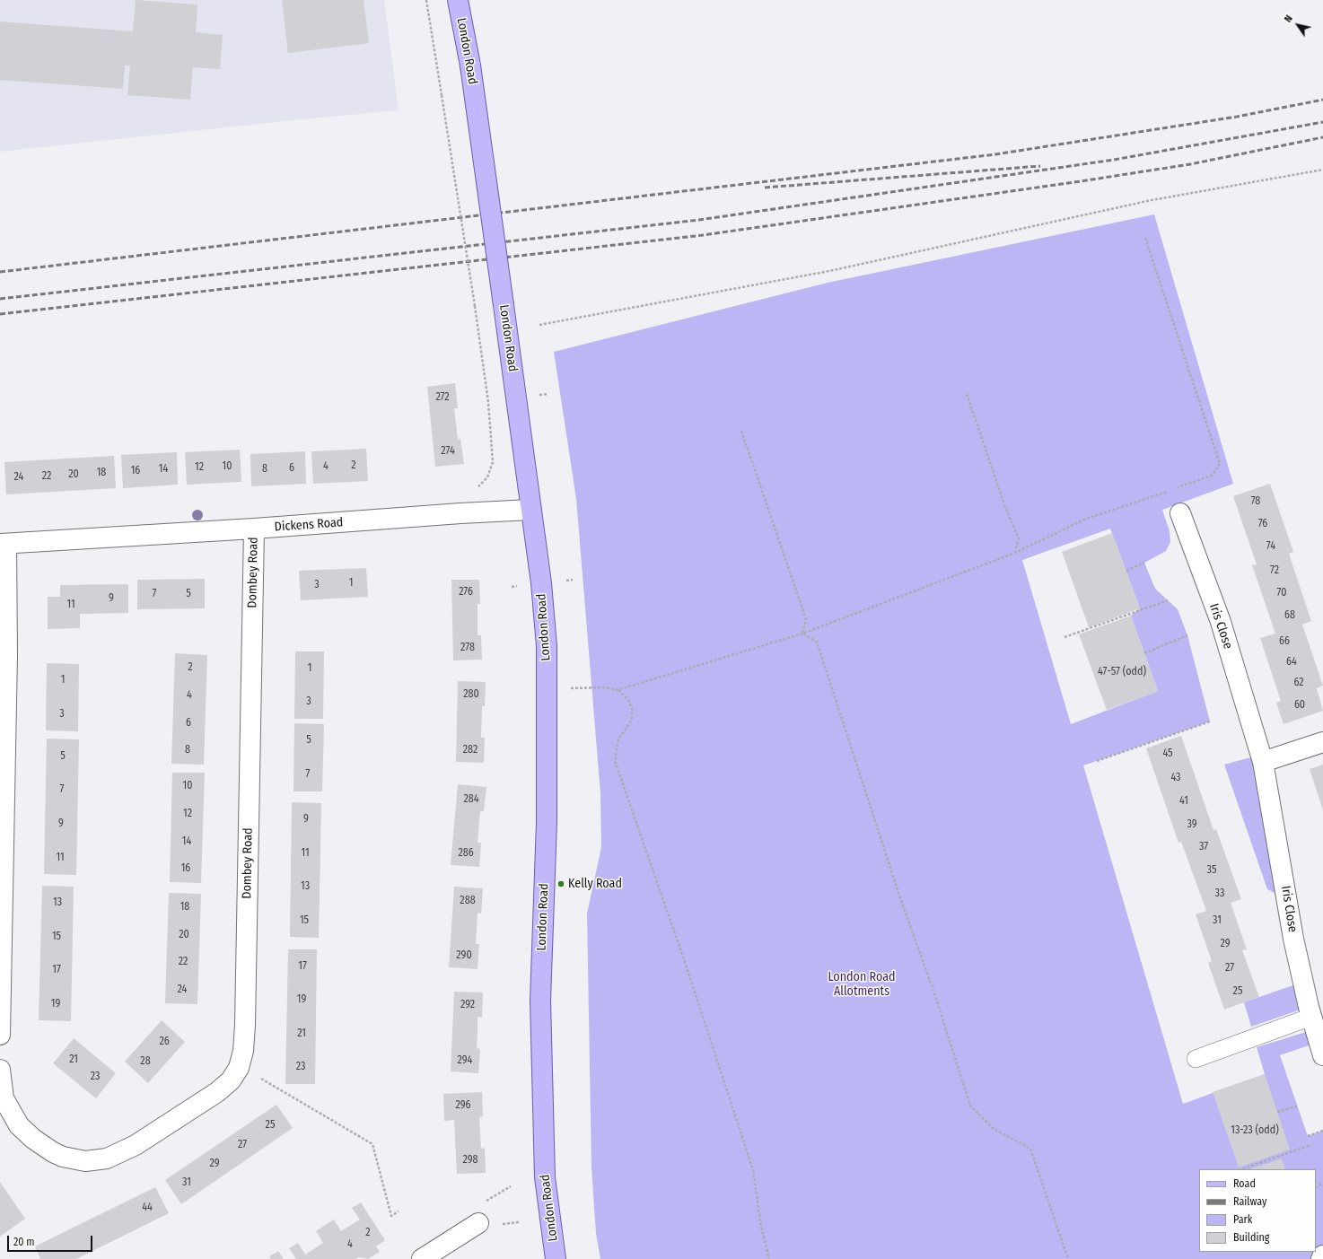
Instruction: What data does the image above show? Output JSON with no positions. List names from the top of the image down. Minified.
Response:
{"streets":{"main road":["London Road"],"street":["Dickens Road","Dombey Road","Iris Close"]},"crossings":[["London Road","Dickens Road"],["Dickens Road","Dombey Road"]],"parks":["London Road Allotments"],"places":["Kelly Road"],"house_numbers":["272","274","2","10","4","12","6","14","8","16","18","20","22","24","78","76","74","72","1","3","276","70","7","5","9","11","68","66","278","64","2","1","47-57 (odd)","1","62","280","4","3","60","3","6","5","8","282","45","5","7","43","10","7","284","41","12","9","9","39","14","37","11","286","11","16","35","13","33","288","13","18","15","31","20","15","29","290","22","17","27","17","24","25","19","19","292","21","26","21","294","28","23","23","296","25","13-23 (odd)","27","298","29","31","44","2","4"],"legend":["Road","Railway","Park","Building"],"scale_bar":"20 m","north":"top left"}
